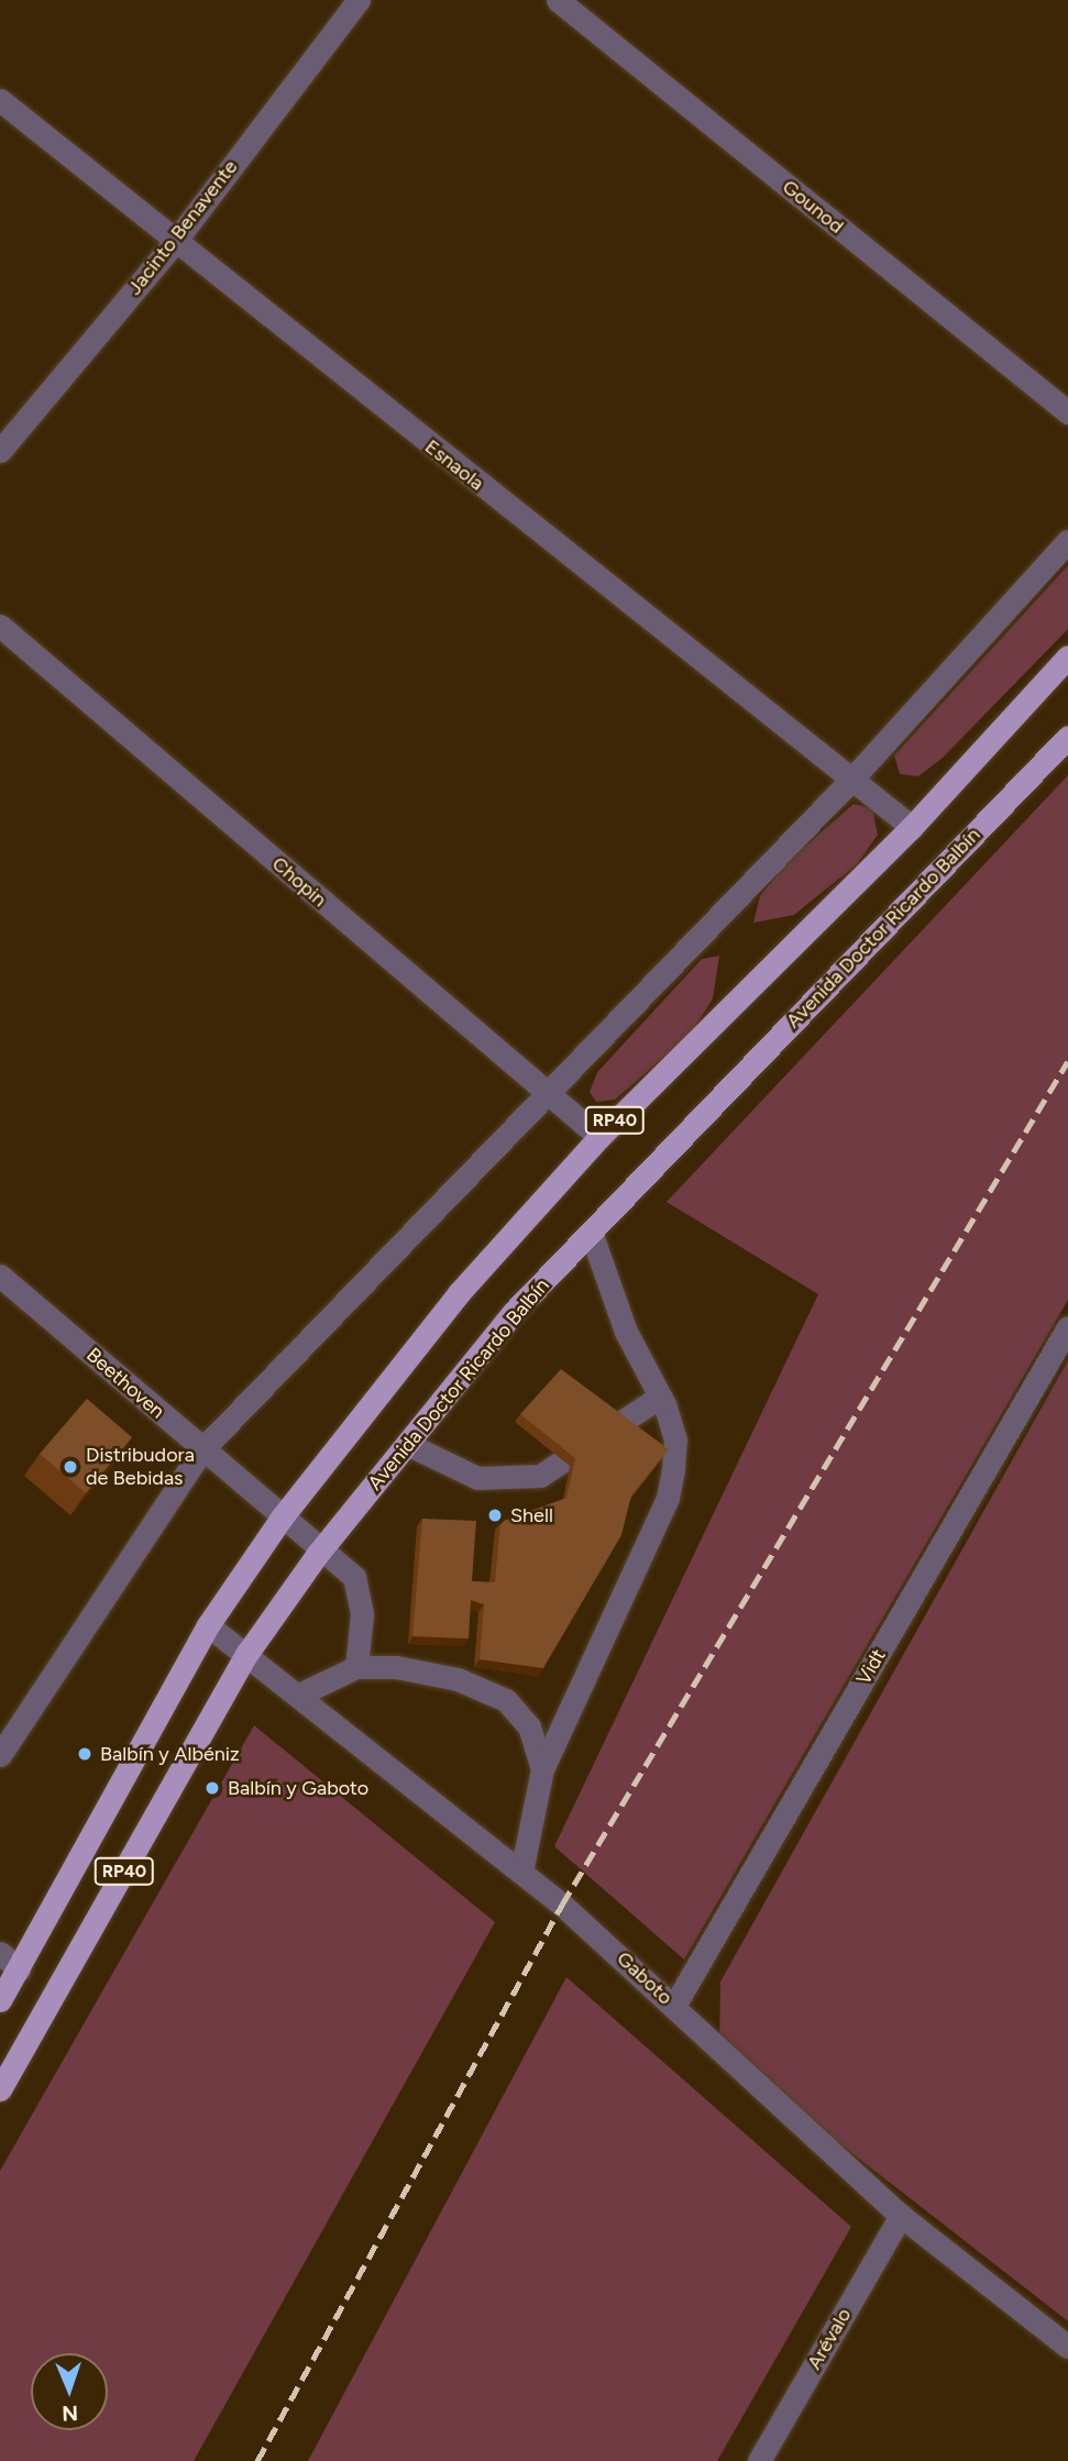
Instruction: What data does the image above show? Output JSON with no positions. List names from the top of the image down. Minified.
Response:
{"streets":{"main road":["Avenida Doctor Ricardo Balbín","RP40"],"street":["Gounod","Jacinto Benavente","Esnaola","Chopin","Beethoven","Vidt","Gaboto","Arévalo"]},"crossings":[["Jacinto Benavente","Esnaola"],["Esnaola","RP40"],["Chopin","RP40"],["Avenida Doctor Ricardo Balbín","Beethoven"],["Avenida Doctor Ricardo Balbín","Gaboto"],["RP40","Beethoven"],["RP40","Gaboto"],["Vidt","Gaboto"],["Gaboto","Arévalo"]],"places":["Distribudora de Bebidas","Shell","Balbín y Albéniz","Balbín y Gaboto"],"north":"bottom"}
